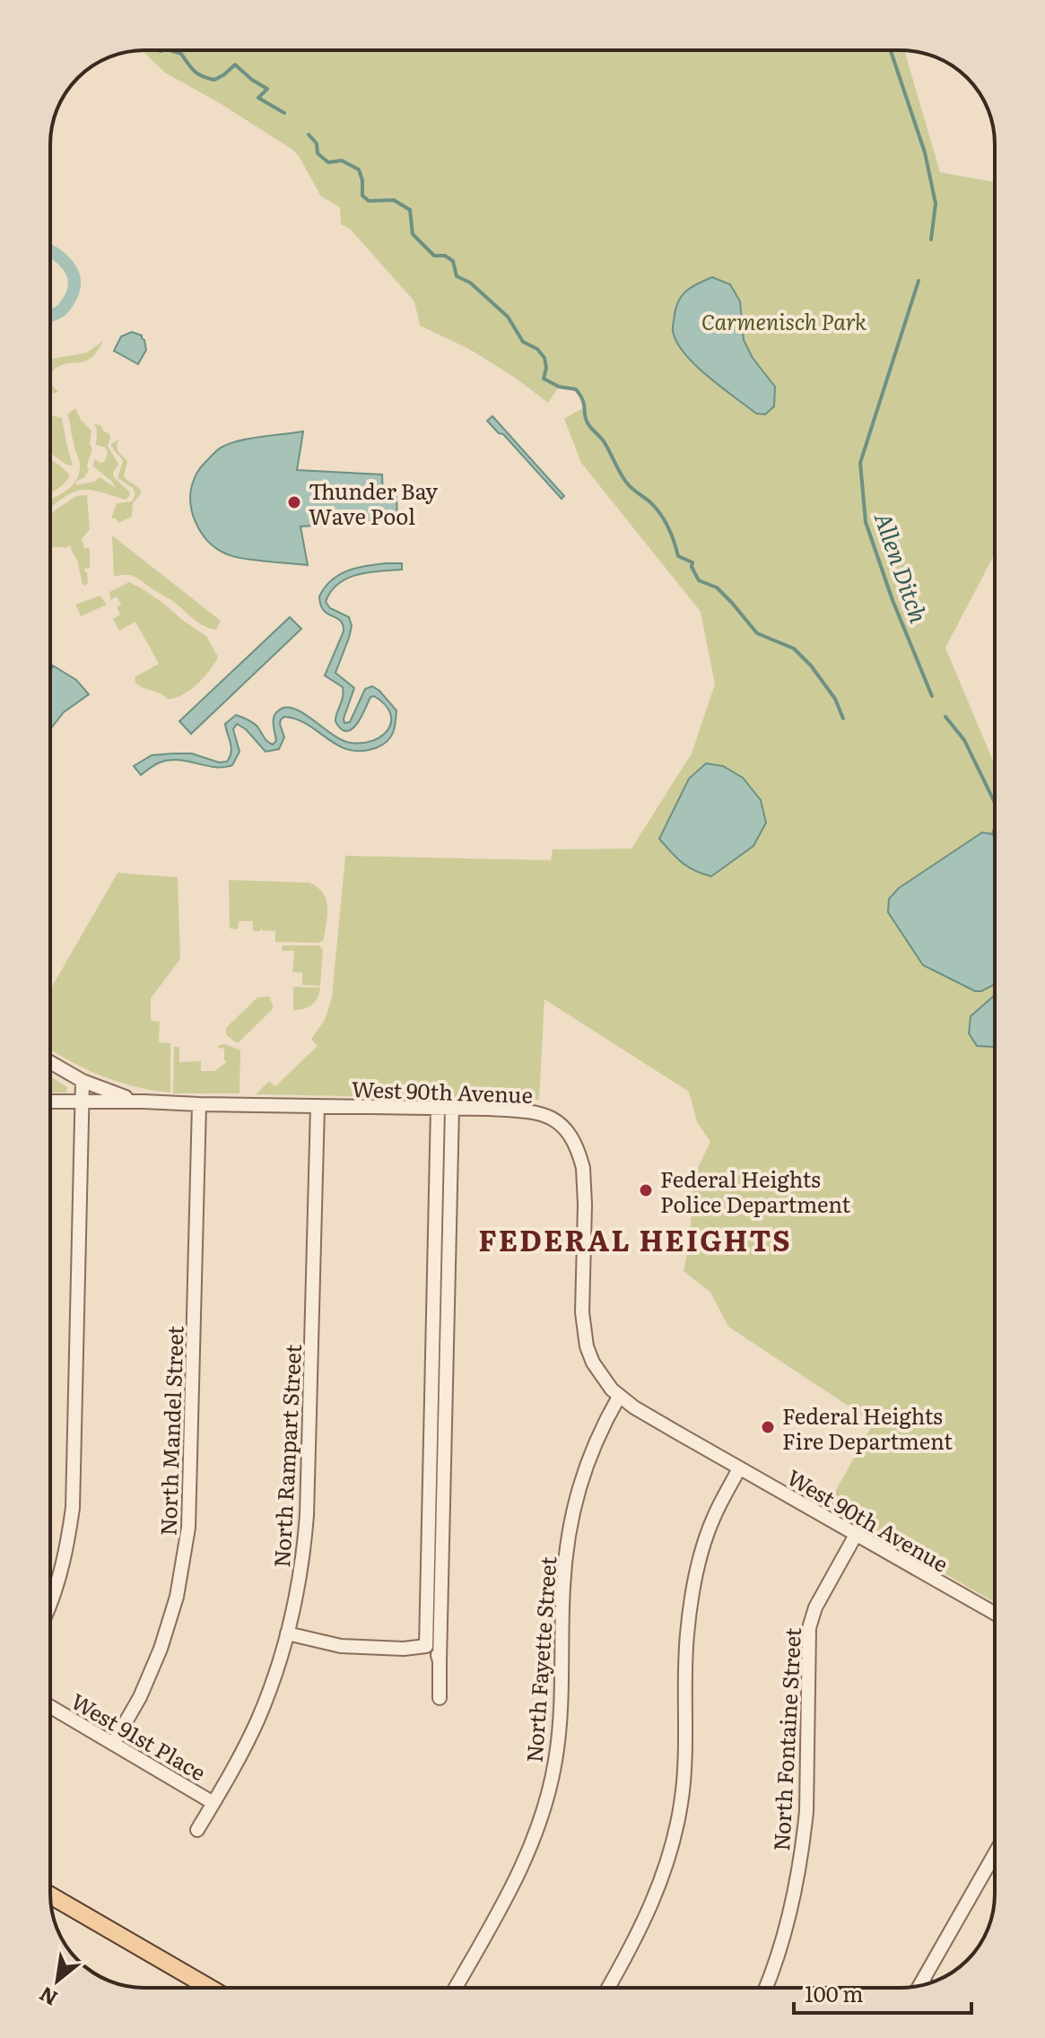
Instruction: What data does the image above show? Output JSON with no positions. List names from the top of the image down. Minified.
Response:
{"streets":{"street":["West 90th Avenue","North Mandel Street","North Rampart Street","North Fayette Street","West 91st Place","North Fontaine Street"]},"crossings":[["West 90th Avenue","North Mandel Street"],["West 90th Avenue","North Rampart Street"],["West 90th Avenue","North Fayette Street"],["West 90th Avenue","North Fontaine Street"],["North Mandel Street","West 91st Place"],["North Rampart Street","West 91st Place"]],"districts":["FEDERAL HEIGHTS"],"water":["Allen Ditch"],"parks":["Carmenisch Park"],"places":["Thunder Bay Wave Pool","Federal Heights Police Department","Federal Heights Fire Department"],"scale_bar":"100 m","north":"bottom left"}
